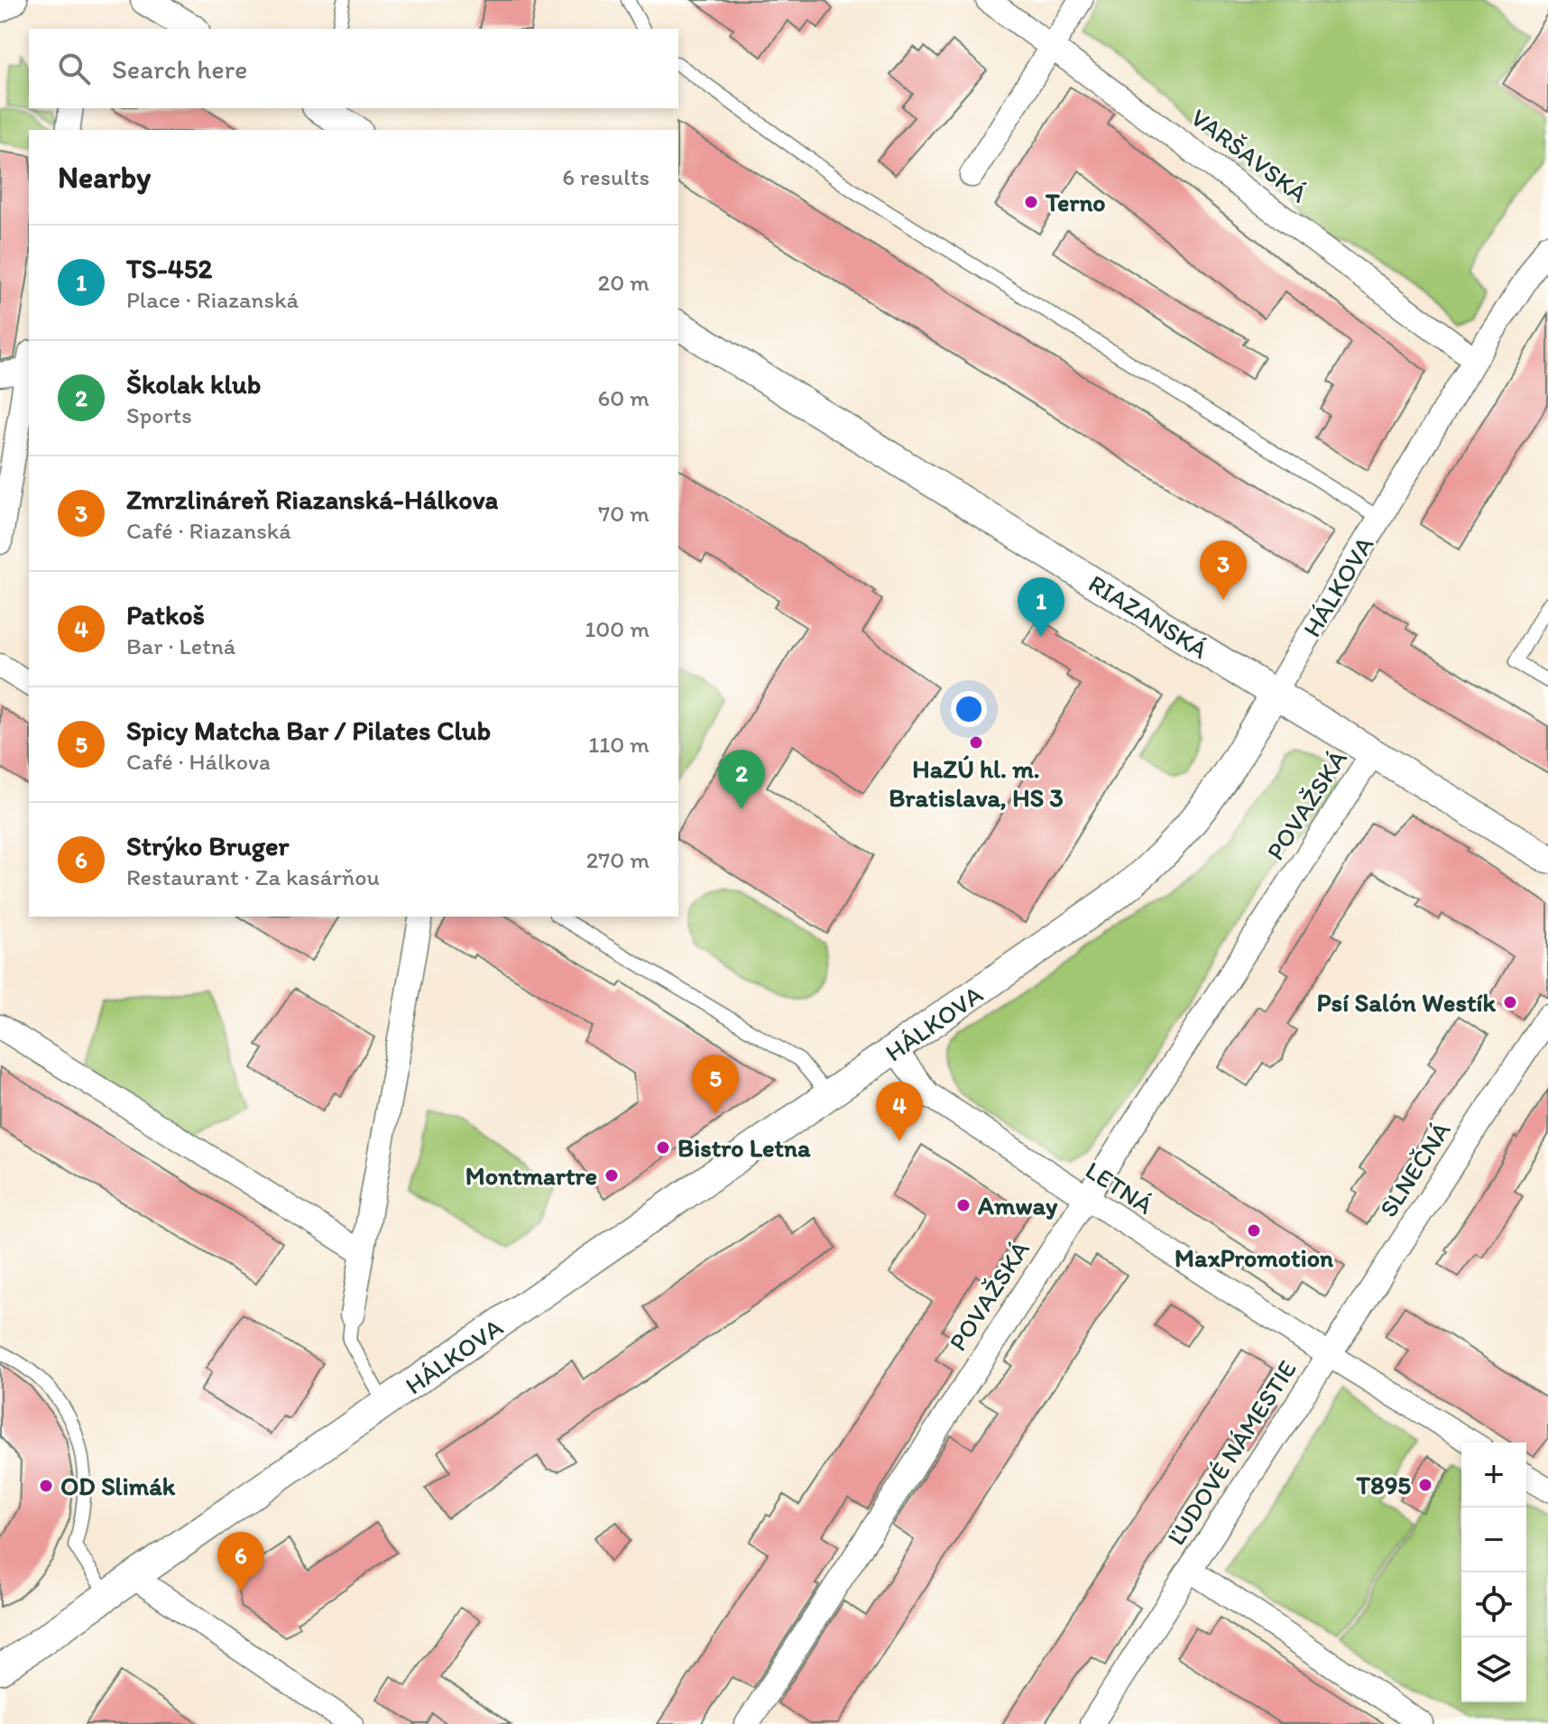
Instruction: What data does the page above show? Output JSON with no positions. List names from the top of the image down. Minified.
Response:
{"streets":{"street":["VARŠAVSKÁ","HÁLKOVA","RIAZANSKÁ","POVAŽSKÁ","SLNEČNÁ","LETNÁ","ĽUDOVÉ NÁMESTIE"]},"crossings":[["VARŠAVSKÁ","HÁLKOVA"],["HÁLKOVA","RIAZANSKÁ"],["HÁLKOVA","LETNÁ"],["RIAZANSKÁ","POVAŽSKÁ"],["POVAŽSKÁ","LETNÁ"],["SLNEČNÁ","LETNÁ"],["SLNEČNÁ","ĽUDOVÉ NÁMESTIE"],["LETNÁ","ĽUDOVÉ NÁMESTIE"]],"places":["Terno","HaZÚ hl. m. Bratislava, HS 3","Psí Salón Westík","Bistro Letna","Montmartre","Amway","MaxPromotion","T895","OD Slimák"],"page":{"search":"Search here","heading":["Nearby","6 results"],"list":[{"mark":"1","name":"TS-452","note":"Place · Riazanská","value":"20 m"},{"mark":"2","name":"Školak klub","note":"Sports","value":"60 m"},{"mark":"3","name":"Zmrzlináreň Riazanská-Hálkova","note":"Café · Riazanská","value":"70 m"},{"mark":"4","name":"Patkoš","note":"Bar · Letná","value":"100 m"},{"mark":"5","name":"Spicy Matcha Bar / Pilates Club","note":"Café · Hálkova","value":"110 m"},{"mark":"6","name":"Strýko Bruger","note":"Restaurant · Za kasárňou","value":"270 m"}],"pins":["3","1","2","5","4","6"],"map_buttons":["+","−"]}}
